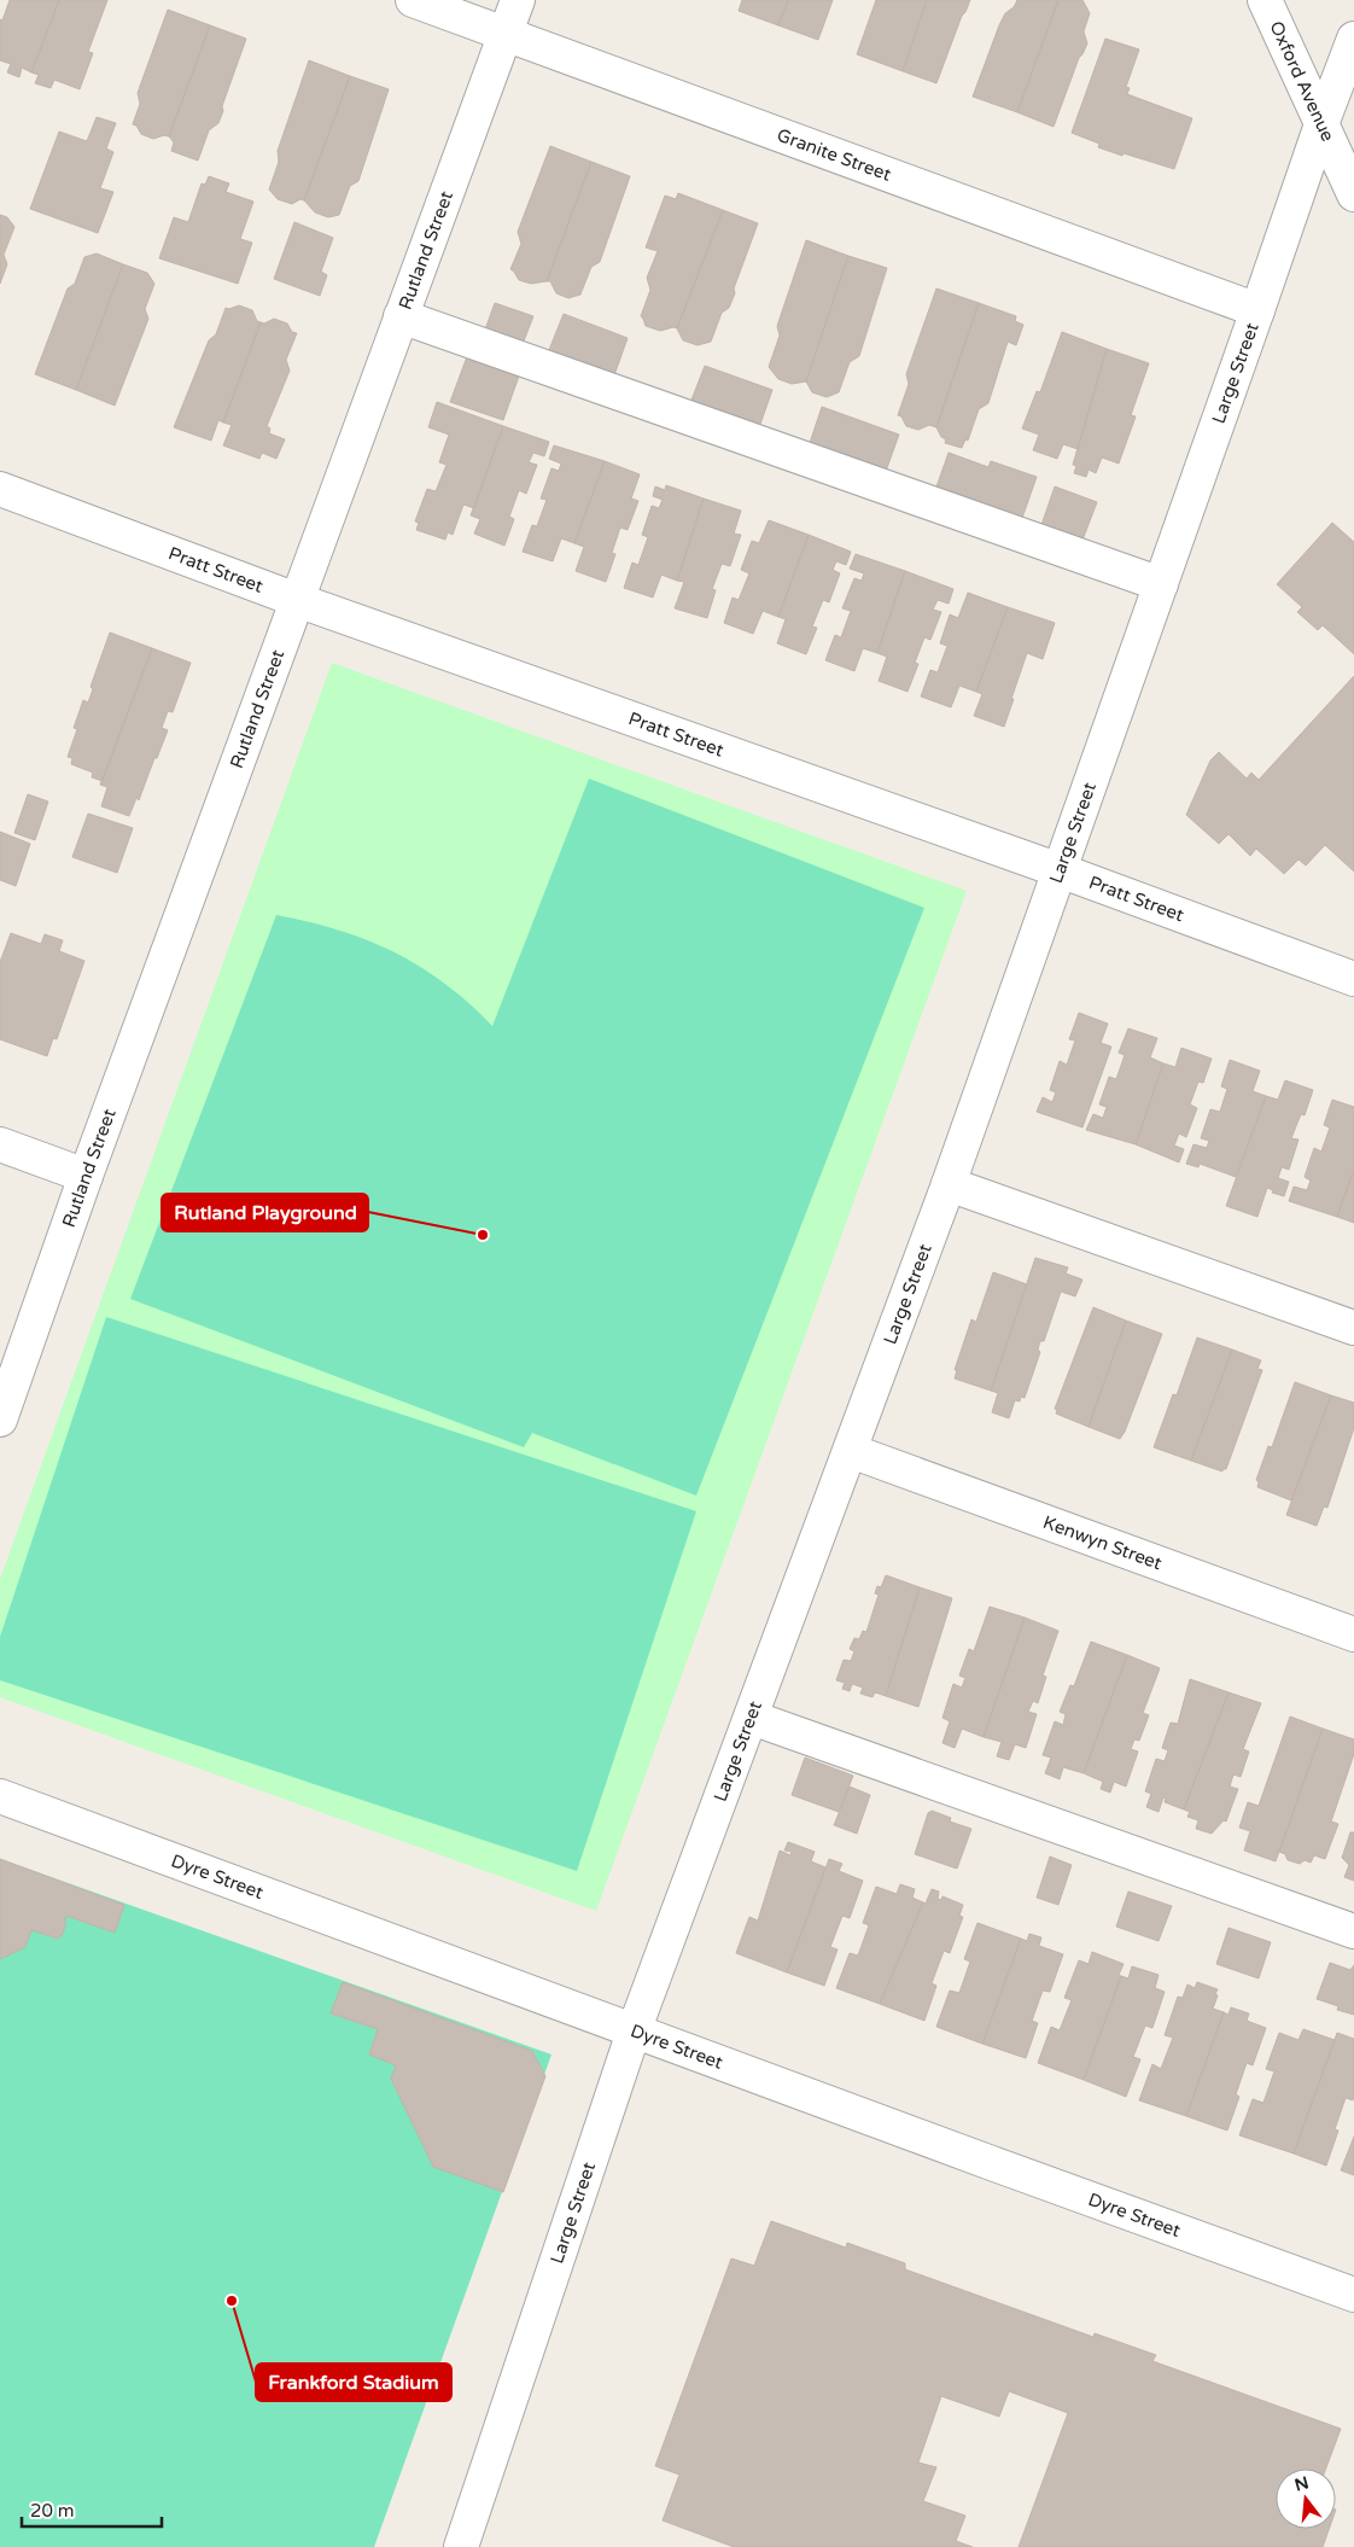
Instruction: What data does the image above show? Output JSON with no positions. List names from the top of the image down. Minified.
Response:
{"streets":{"street":["Oxford Avenue","Granite Street","Rutland Street","Large Street","Pratt Street","Kenwyn Street","Dyre Street"]},"crossings":[["Oxford Avenue","Large Street"],["Granite Street","Rutland Street"],["Granite Street","Large Street"],["Rutland Street","Pratt Street"],["Large Street","Pratt Street"],["Large Street","Kenwyn Street"],["Large Street","Dyre Street"]],"places":["Rutland Playground","Frankford Stadium"],"scale_bar":"20 m","north":"top"}
